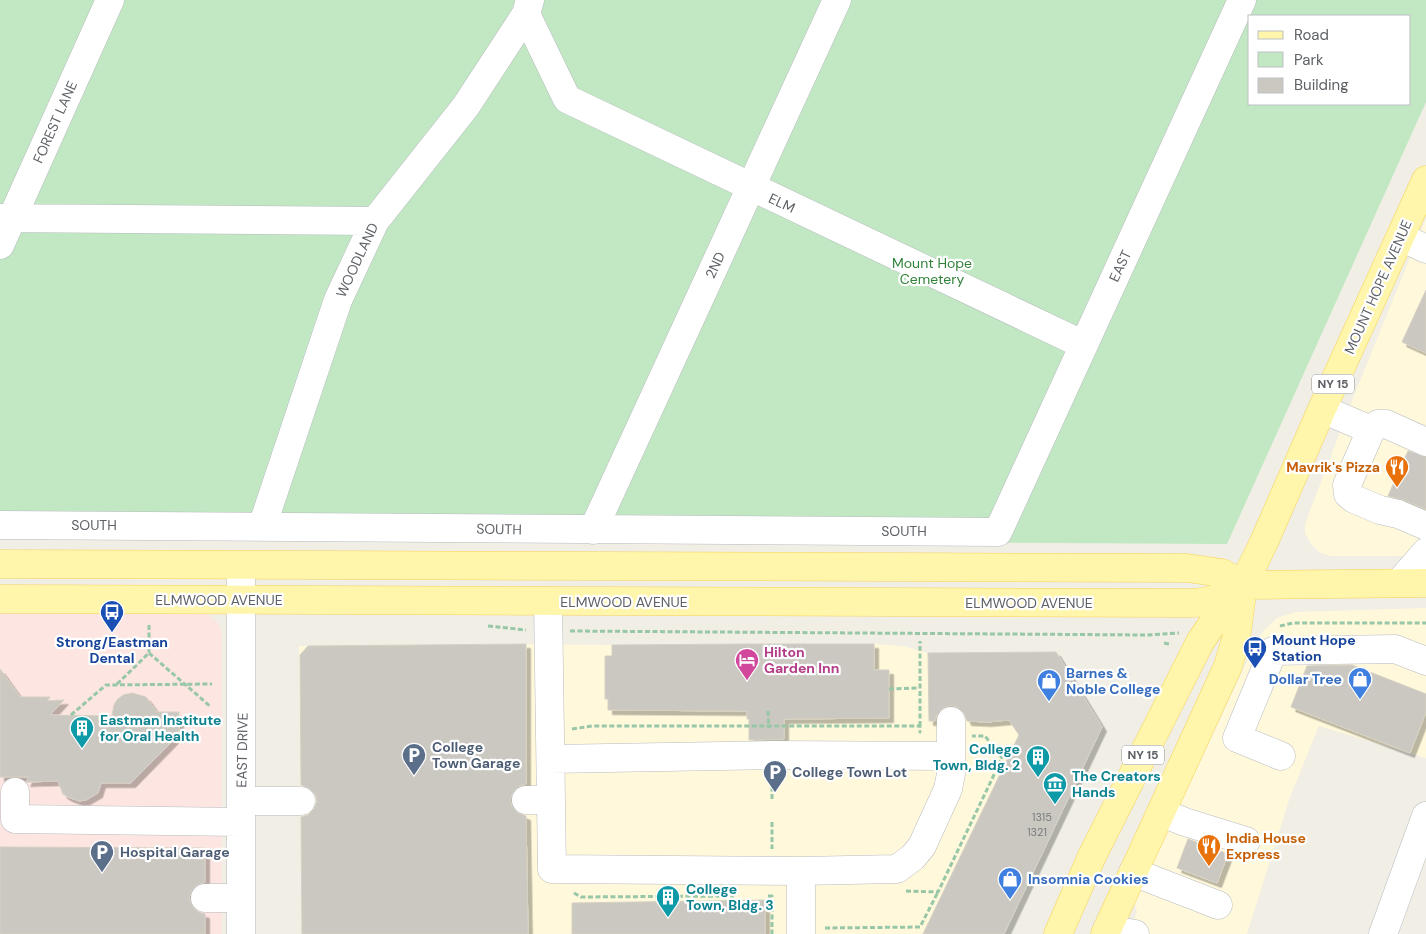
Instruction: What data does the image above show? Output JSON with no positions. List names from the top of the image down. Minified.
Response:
{"streets":{"main road":["MOUNT HOPE AVENUE","NY 15","ELMWOOD AVENUE"],"street":["FOREST LANE","ELM","WOODLAND","2ND","EAST","SOUTH","EAST DRIVE"]},"crossings":[["ELM","WOODLAND"],["ELM","2ND"],["ELM","EAST"],["WOODLAND","SOUTH"],["2ND","SOUTH"],["EAST","SOUTH"],["MOUNT HOPE AVENUE","ELMWOOD AVENUE"],["ELMWOOD AVENUE","EAST DRIVE"]],"parks":["Mount Hope Cemetery"],"places":{"restaurant":["Mavrik's Pizza","India House Express"],"bus stop":["Strong/Eastman Dental","Mount Hope Station"],"hotel":["Hilton Garden Inn"],"shop":["Dollar Tree","Barnes & Noble College","Insomnia Cookies"],"building":["Eastman Institute for Oral Health","College Town, Bldg. 2","College Town, Bldg. 3"],"parking":["College Town Garage","College Town Lot","Hospital Garage"],"museum":["The Creators Hands"]},"house_numbers":["1315","1321"],"legend":["Road","Park","Building"]}
